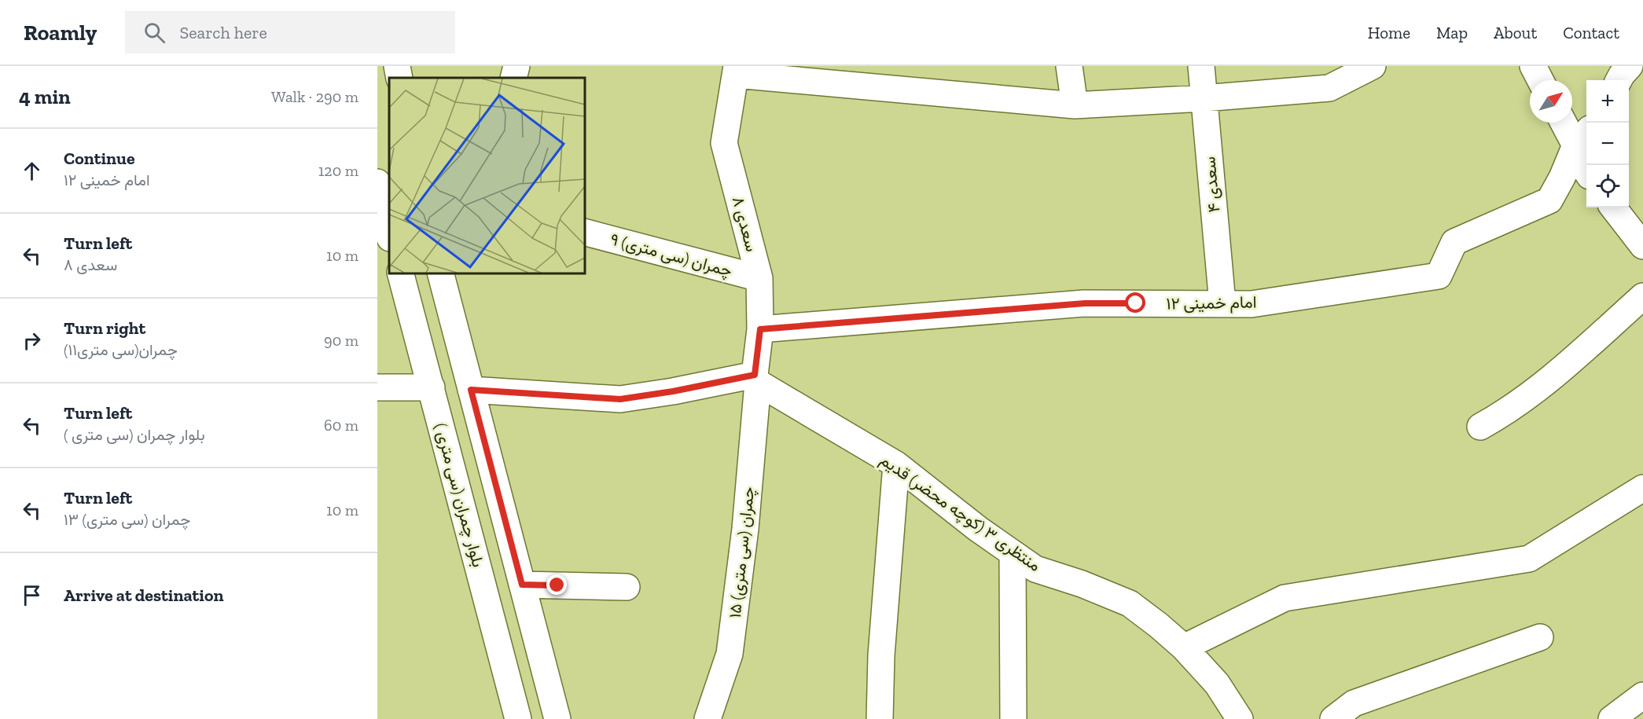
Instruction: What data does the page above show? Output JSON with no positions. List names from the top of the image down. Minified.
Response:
{"streets":{"street":["سعدی ۴","سعدی ۸","چمران (سی متری) ۹","امام خمینی ۱۲","بلوار چمران (سی متری )","منتظری ۳ (کوچه محضر) قدیم","چمران (سی متری) ۱۵"]},"crossings":[["سعدی ۴","امام خمینی ۱۲"],["سعدی ۸","چمران (سی متری) ۹"],["سعدی ۸","امام خمینی ۱۲"],["سعدی ۸","منتظری ۳ (کوچه محضر) قدیم"],["سعدی ۸","چمران (سی متری) ۱۵"],["منتظری ۳ (کوچه محضر) قدیم","چمران (سی متری) ۱۵"]],"north":"top right","page":{"header":"Roamly","search":"Search here","nav":["Home","Map","About","Contact"],"heading":["4 min","Walk · 290 m"],"map_buttons":["+","−"],"list":[["Continue","امام خمینی ۱۲","120 m"],["Turn left","سعدی ۸","10 m"],["Turn right","چمران(سی متری۱۱)","90 m"],["Turn left","بلوار چمران (سی متری )","60 m"],["Turn left","چمران (سی متری) ۱۳","10 m"],"Arrive at destination"]}}
